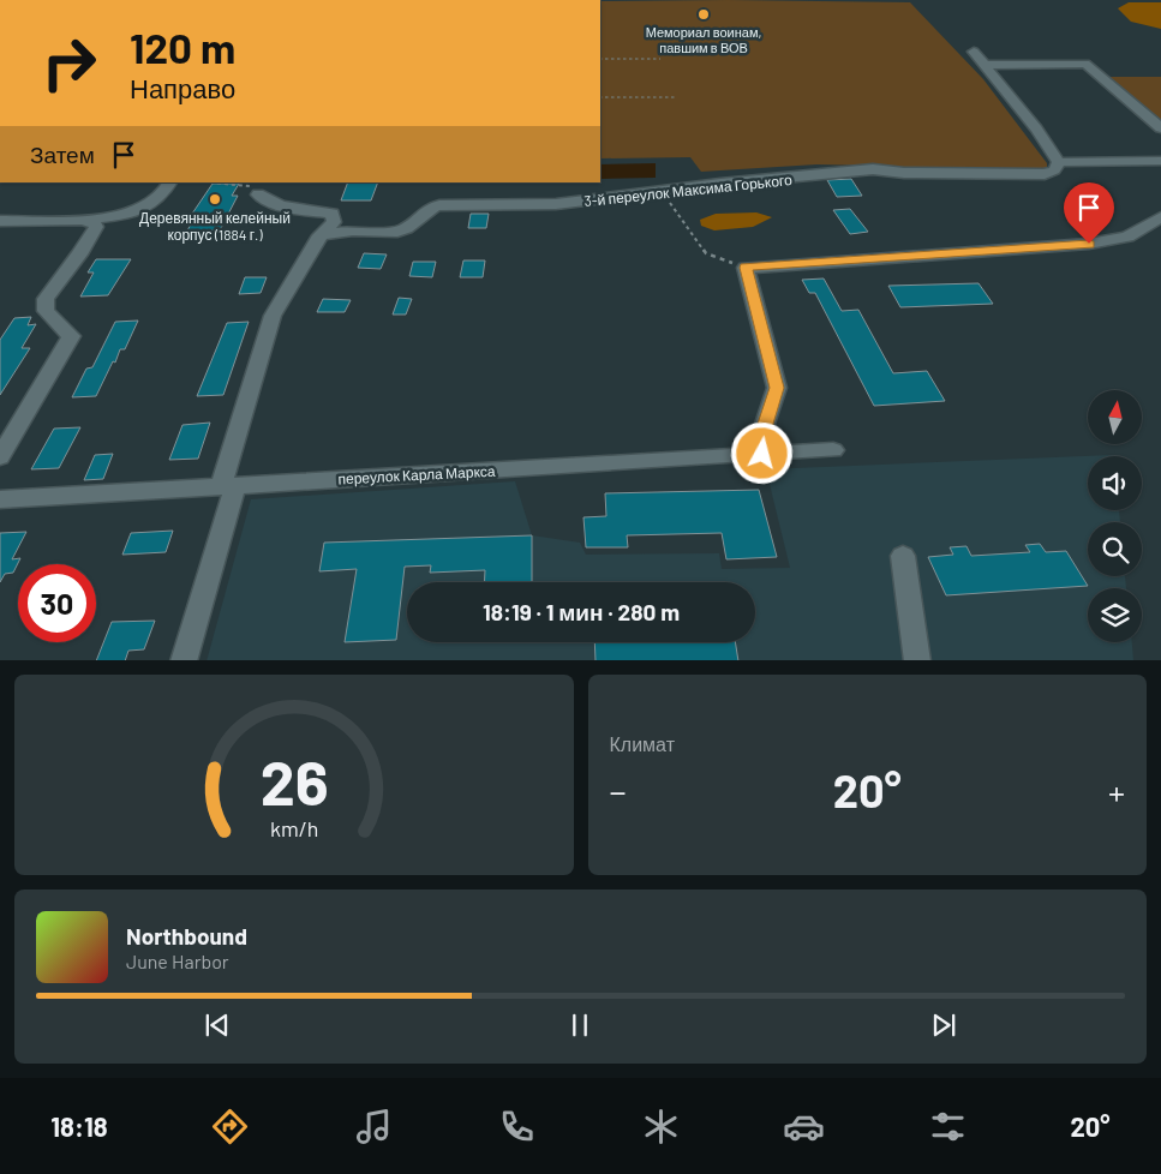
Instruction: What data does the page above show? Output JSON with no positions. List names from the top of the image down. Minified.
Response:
{"streets":{"street":["3-й переулок Максима Горького","переулок Карла Маркса"]},"places":["Мемориал воинам, павшим в ВОВ","Деревянный келейный корпус (1884 г.)"],"north":"top","page":{"turn":["120 m","Направо"],"then":"Затем","limit":"30","trip":"18:19 · 1 мин · 280 m","tile":"Климат","heat":["−","20°","+"],"song":["Northbound","June Harbor"],"tabs":["18:18","20°"],"gauge":["26","km/h"]}}
